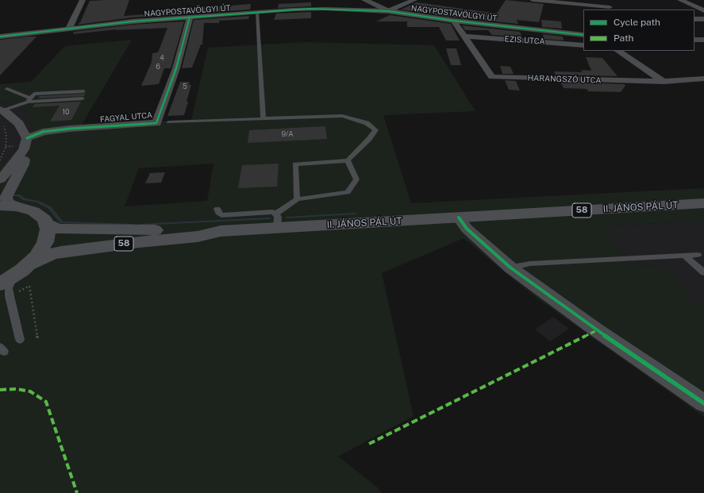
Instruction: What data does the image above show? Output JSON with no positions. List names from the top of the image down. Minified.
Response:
{"streets":{"main road":["II. JÁNOS PÁL ÚT","58"],"street":["NAGYPOSTAVÖLGYI ÚT","EZIS UTCA","HARANGSZÓ UTCA","FAGYAL UTCA"]},"crossings":[["NAGYPOSTAVÖLGYI ÚT","HARANGSZÓ UTCA"],["NAGYPOSTAVÖLGYI ÚT","FAGYAL UTCA"],["EZIS UTCA","HARANGSZÓ UTCA"],["II. JÁNOS PÁL ÚT","58"]],"house_numbers":["4","6","5","10","9/A"],"legend":["Cycle path","Path"]}
